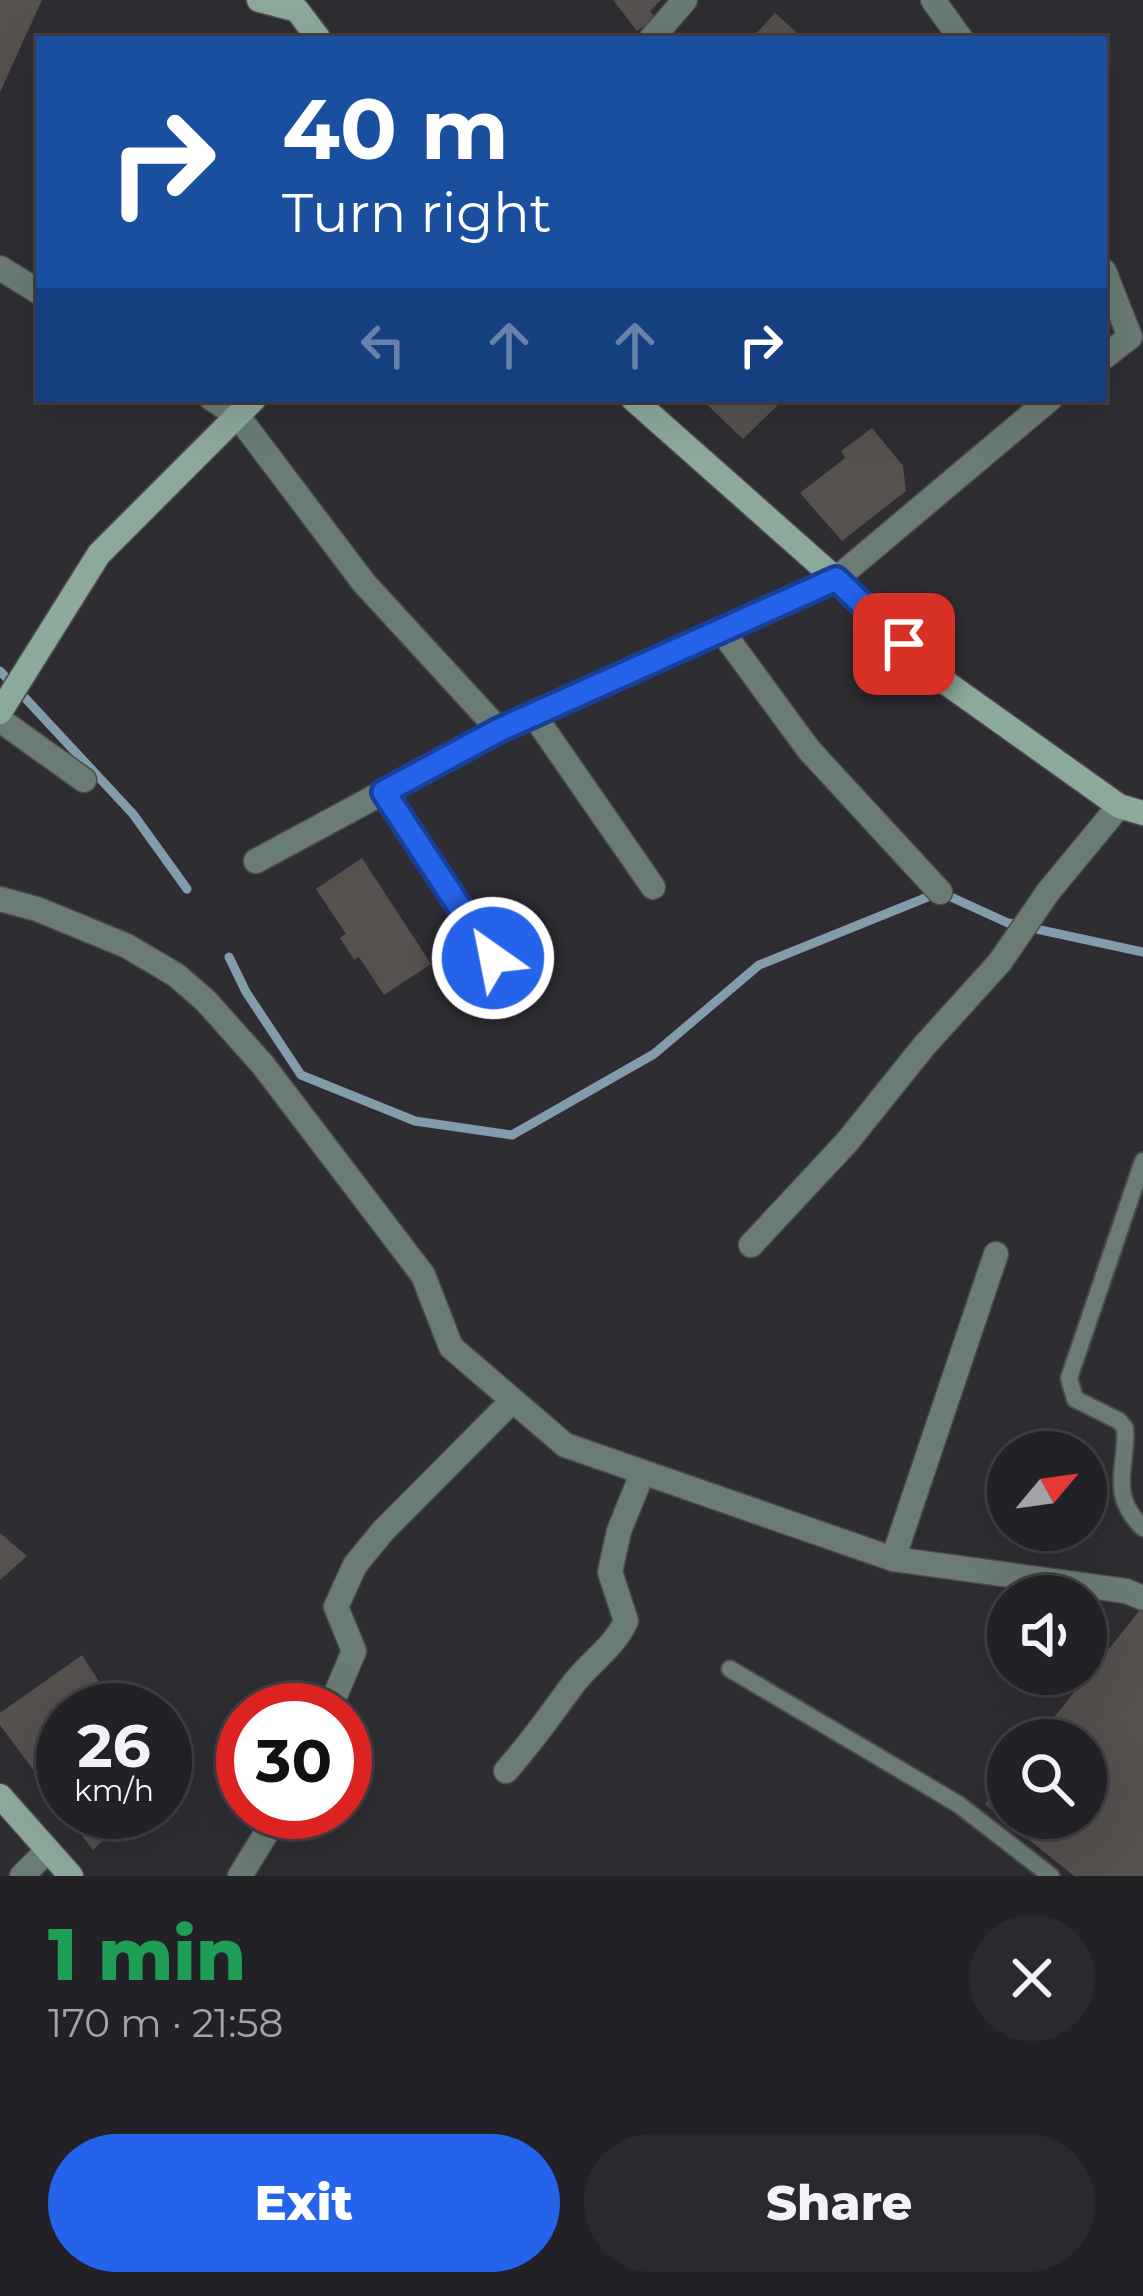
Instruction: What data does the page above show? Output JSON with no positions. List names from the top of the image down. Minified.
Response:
{"north":"top right","page":{"turn":["40 m","Turn right"],"speed":"26 km/h","limit":"30","heading":["1 min","170 m · 21:58"],"buttons":["Exit","Share"]}}
